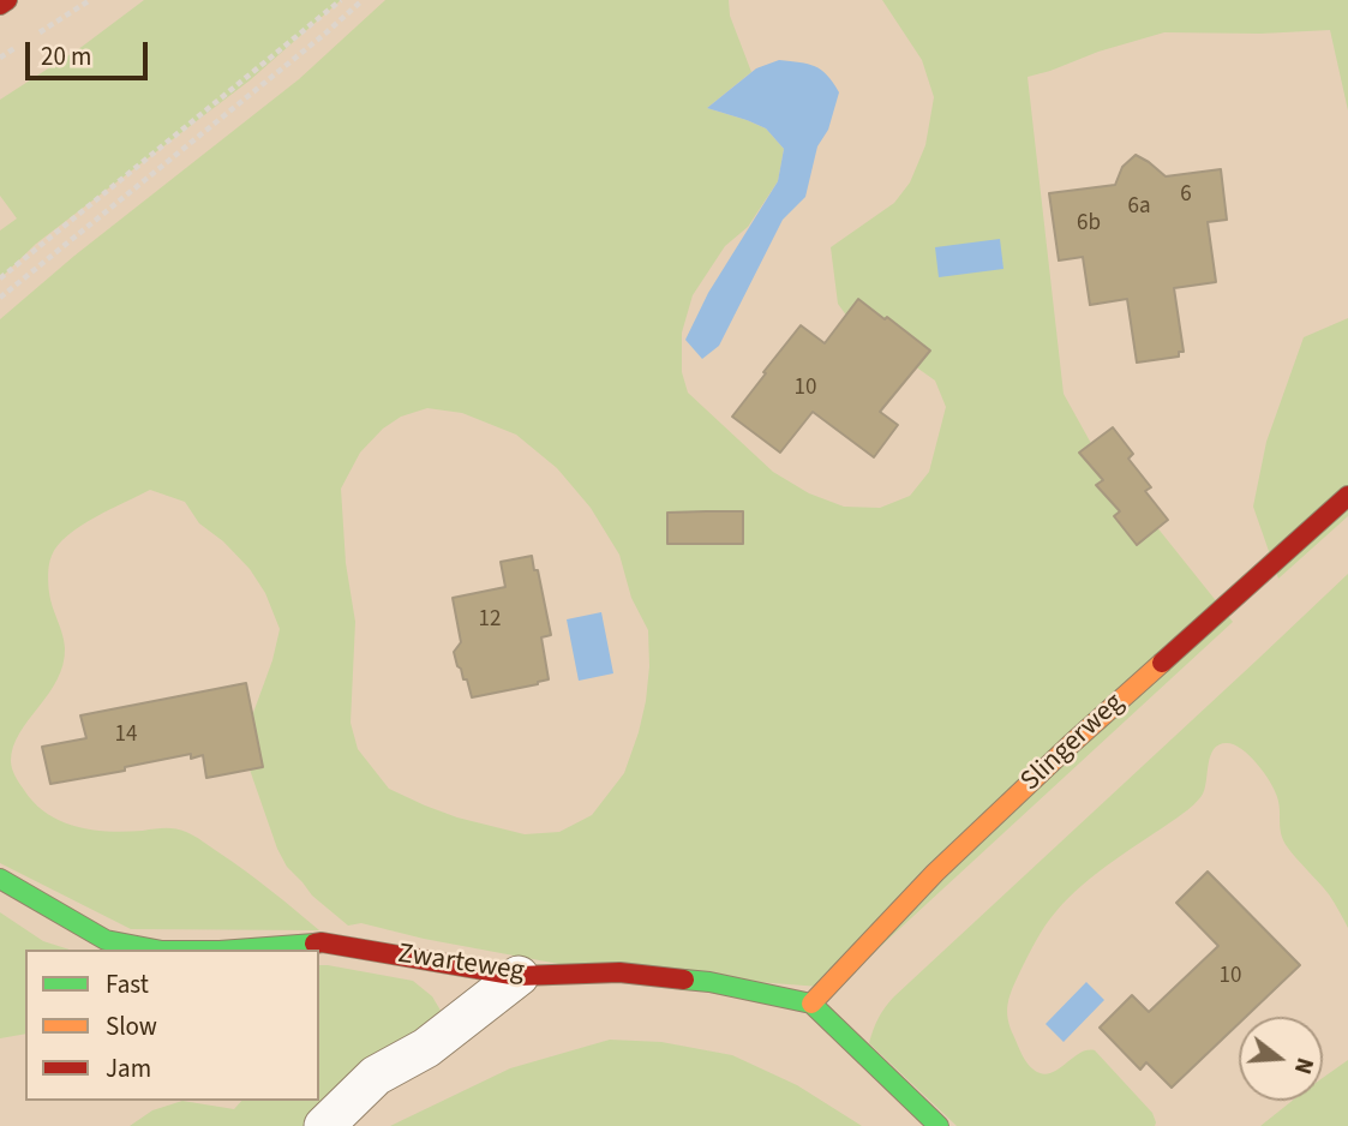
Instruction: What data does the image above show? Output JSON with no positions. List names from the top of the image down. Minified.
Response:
{"streets":{"street":["Slingerweg","Zwarteweg"]},"crossings":[["Slingerweg","Zwarteweg"]],"house_numbers":["6","6a","6b","10","12","14","10"],"legend":["Fast","Slow","Jam"],"scale_bar":"20 m","north":"right"}
